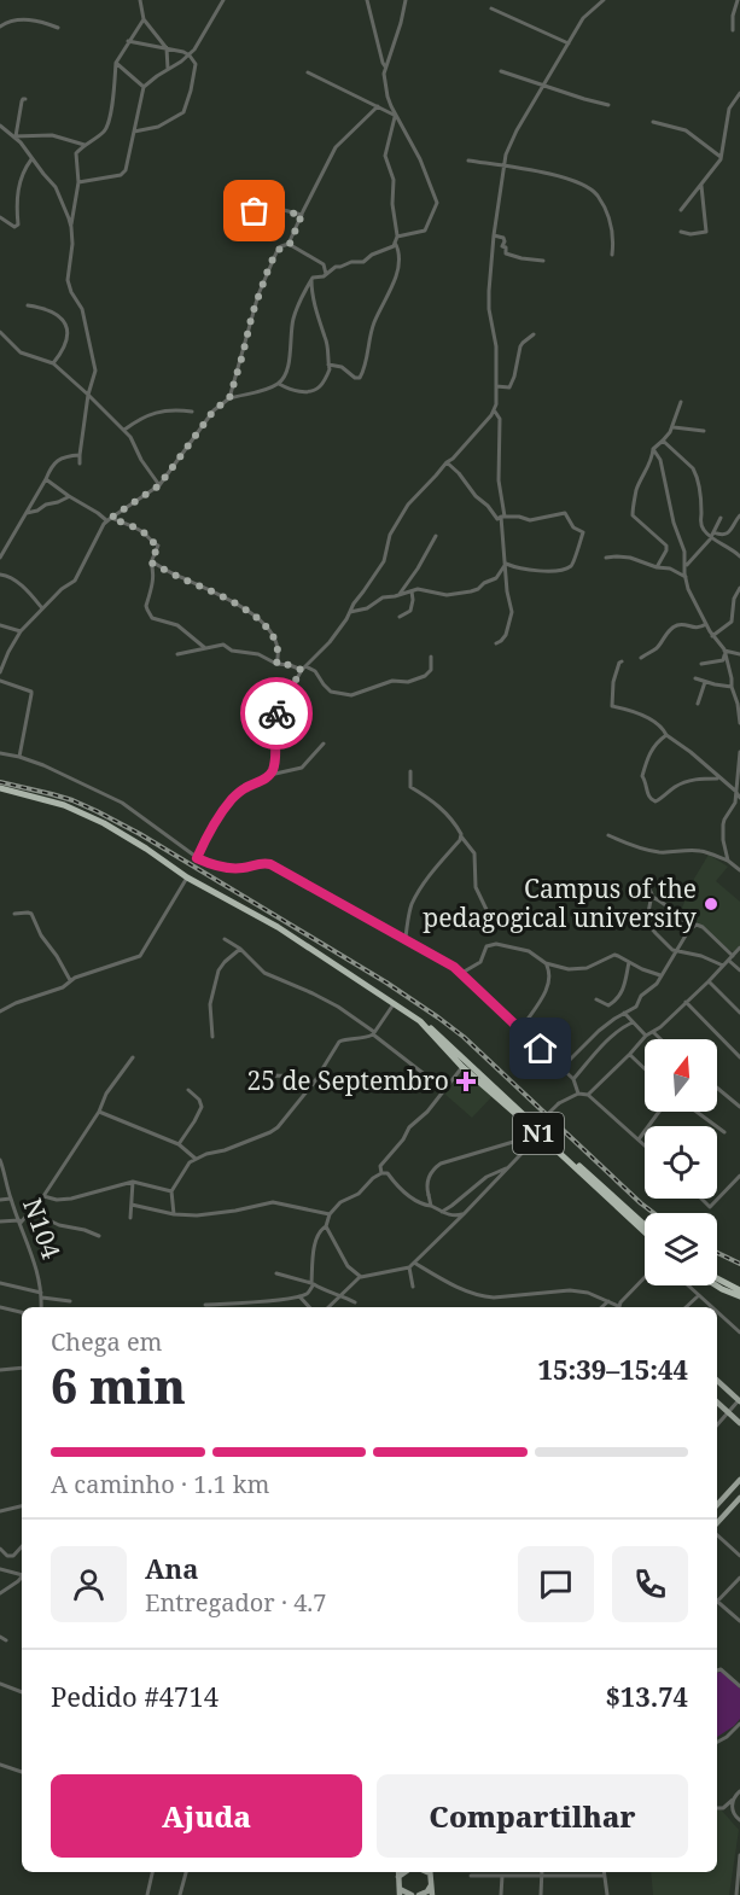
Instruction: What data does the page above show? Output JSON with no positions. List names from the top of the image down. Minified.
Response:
{"streets":{"highway":["N1"],"street":["N104"]},"places":{"other":["Campus of the pedagogical university"],"health":["25 de Septembro"]},"north":"top","page":{"heading":["6 min","Chega em","15:39–15:44"],"panel":["Ana","Entregador · 4.7","Pedido #4714","$13.74"],"bar":"A caminho · 1.1 km","buttons":["Ajuda","Compartilhar"]}}
